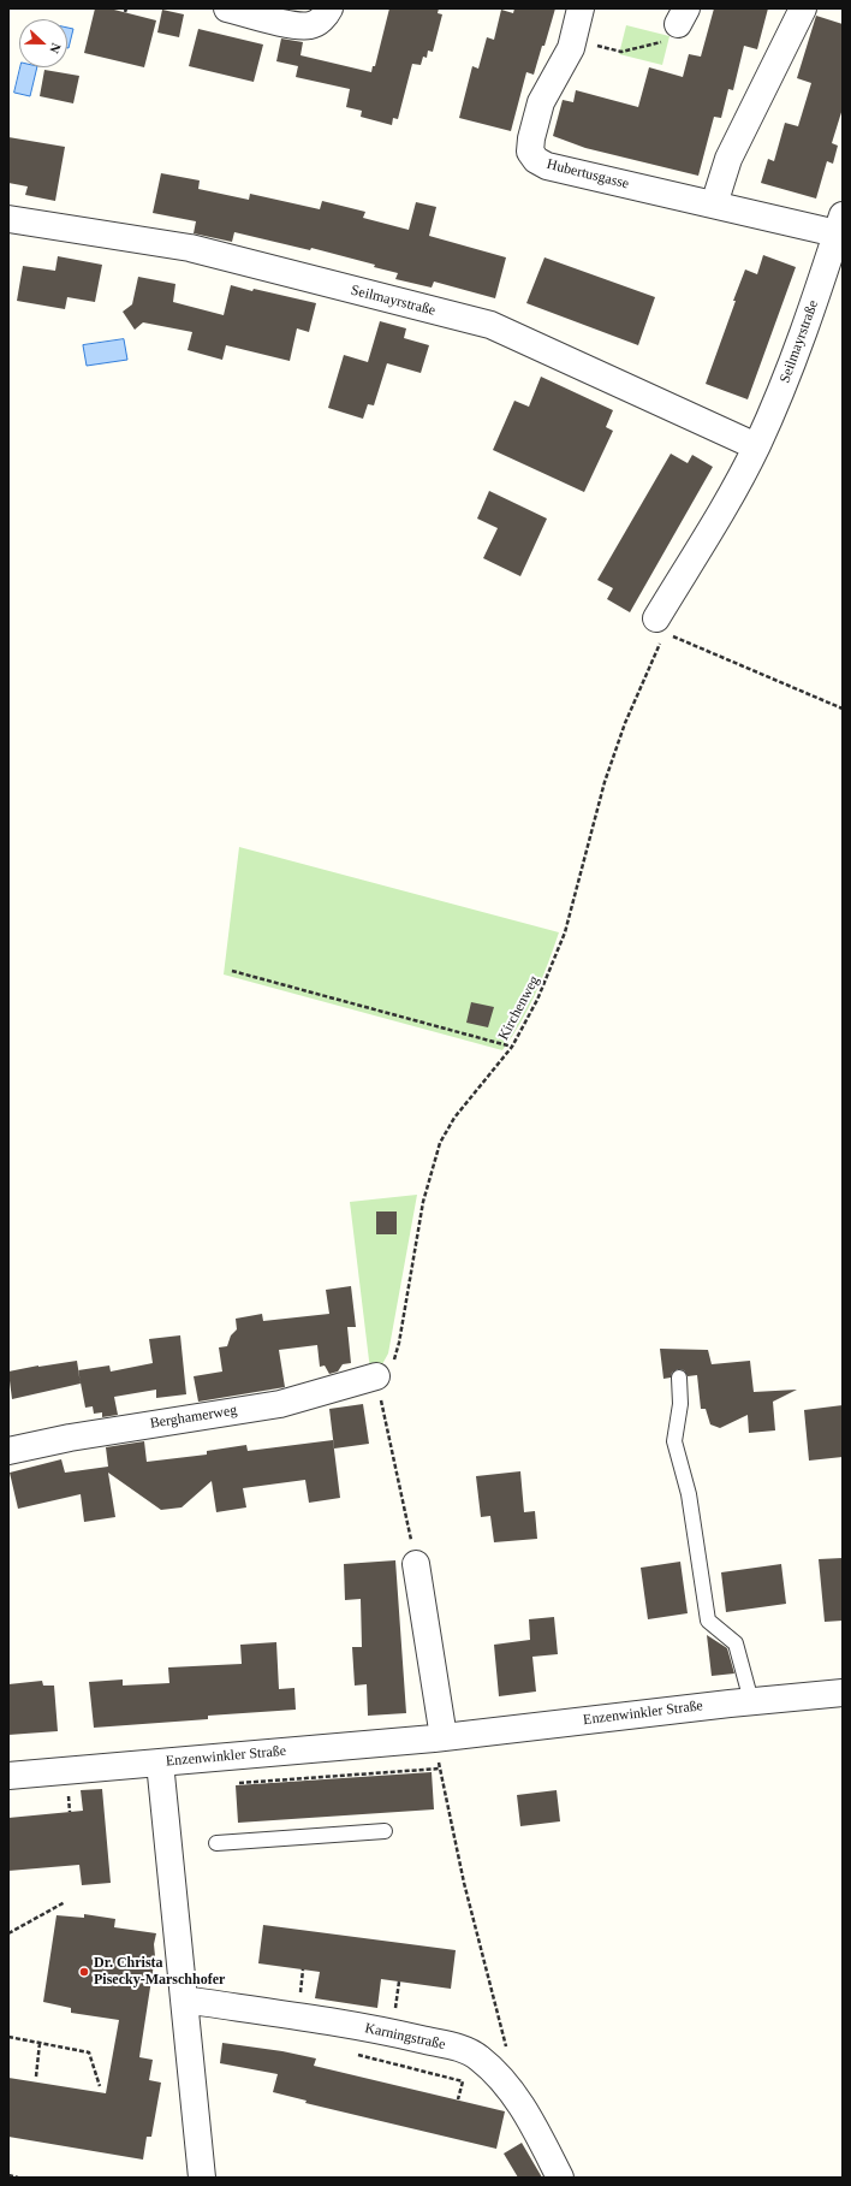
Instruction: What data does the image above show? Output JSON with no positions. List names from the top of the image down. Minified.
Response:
{"streets":{"street":["Hubertusgasse","Seilmayrstraße","Berghamerweg","Enzenwinkler Straße","Karningstraße"],"path":["Kirchenweg"]},"crossings":[["Hubertusgasse","Seilmayrstraße"],["Seilmayrstraße","Kirchenweg"],["Kirchenweg","Berghamerweg"]],"places":["Dr. Christa Pisecky-Marschhofer"],"north":"right"}
